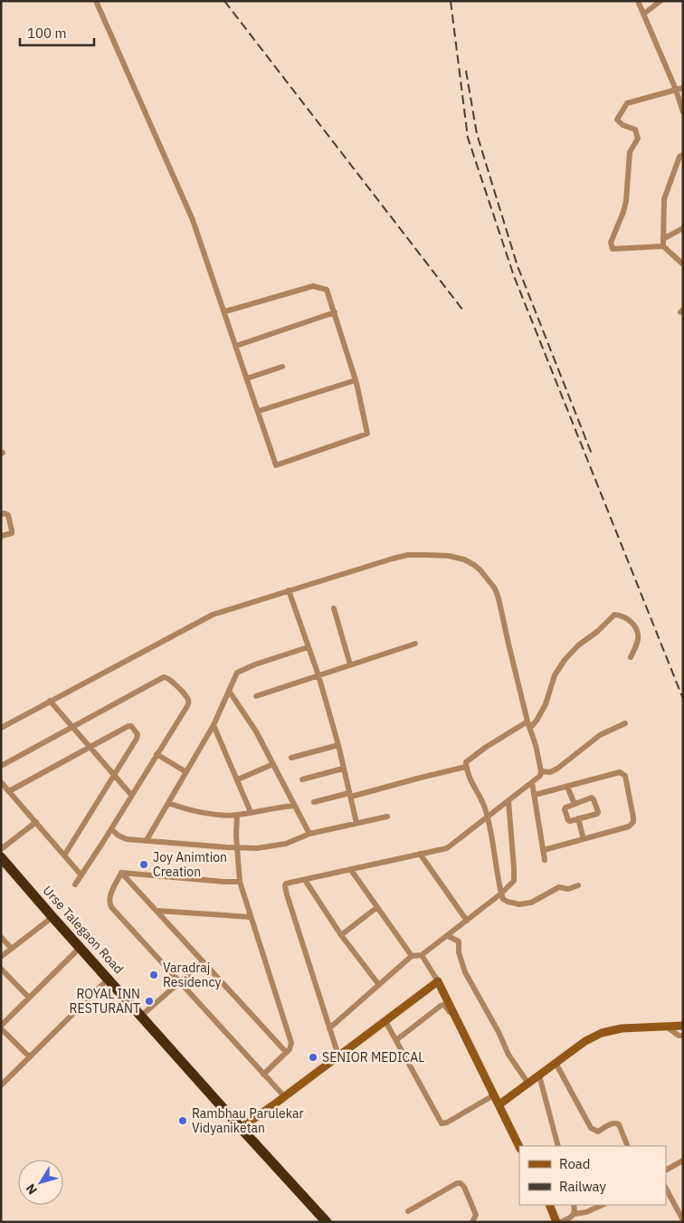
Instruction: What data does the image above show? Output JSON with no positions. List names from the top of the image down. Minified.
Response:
{"streets":{"highway":["Urse Talegaon Road"]},"places":["Joy Animtion Creation","Varadraj Residency","ROYAL INN RESTURANT","SENIOR MEDICAL","Rambhau Parulekar Vidyaniketan"],"legend":["Road","Railway"],"scale_bar":"100 m","north":"bottom left"}
